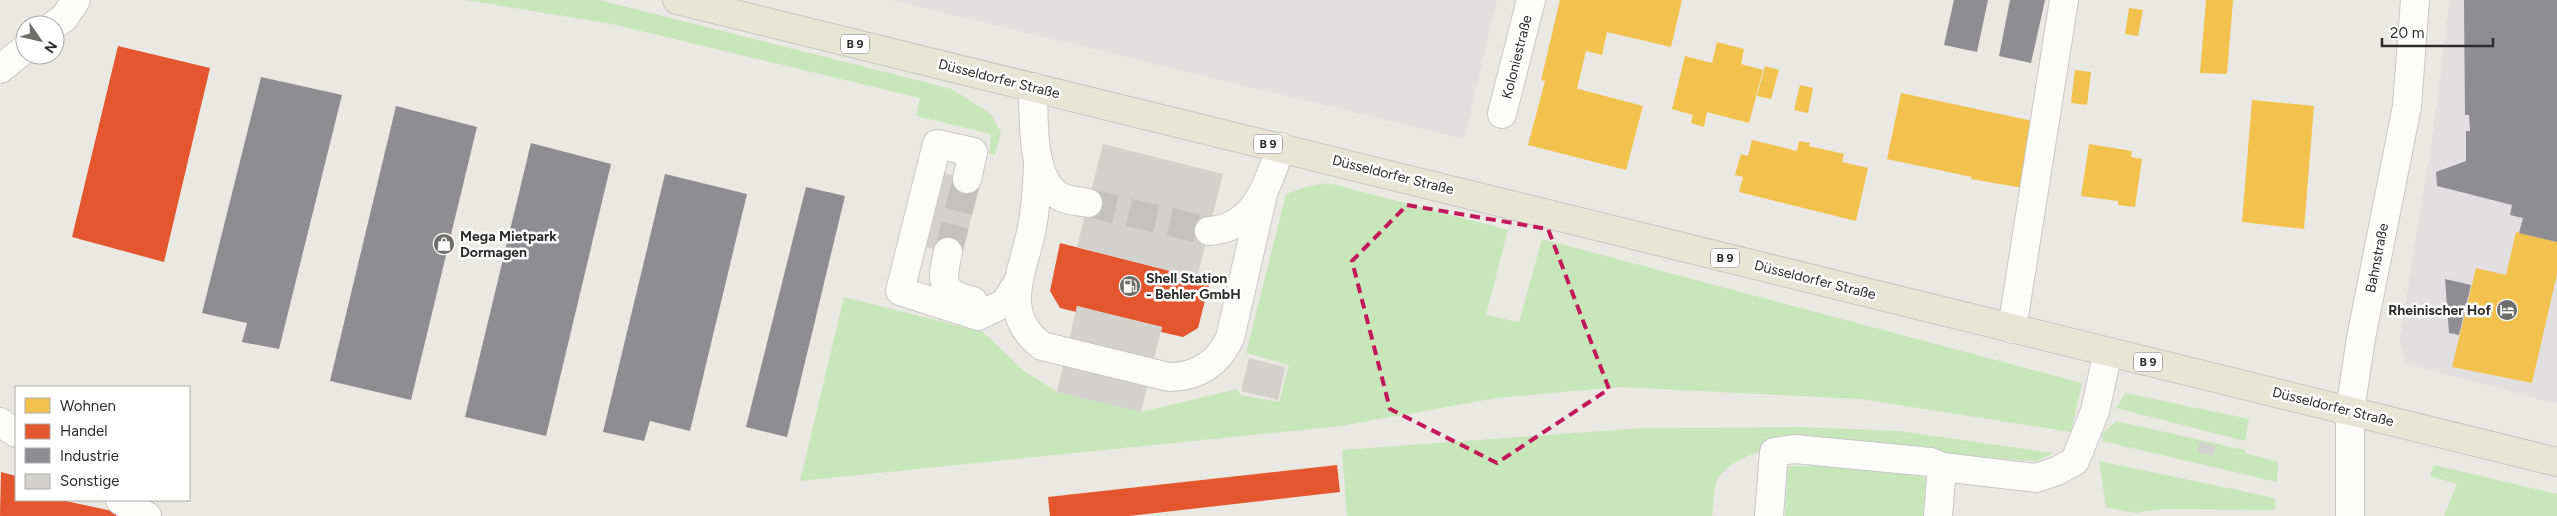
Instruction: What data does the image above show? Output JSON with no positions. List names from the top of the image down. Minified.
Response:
{"streets":{"main road":["B 9","Düsseldorfer Straße"],"street":["Koloniestraße","Bahnstraße"]},"crossings":[["Düsseldorfer Straße","Bahnstraße"]],"places":{"shop":["Mega Mietpark Dormagen"],"fuel station":["Shell Station - Behler GmbH"],"hotel":["Rheinischer Hof"]},"legend":["Wohnen","Handel","Industrie","Sonstige"],"scale_bar":"20 m","north":"bottom right"}
